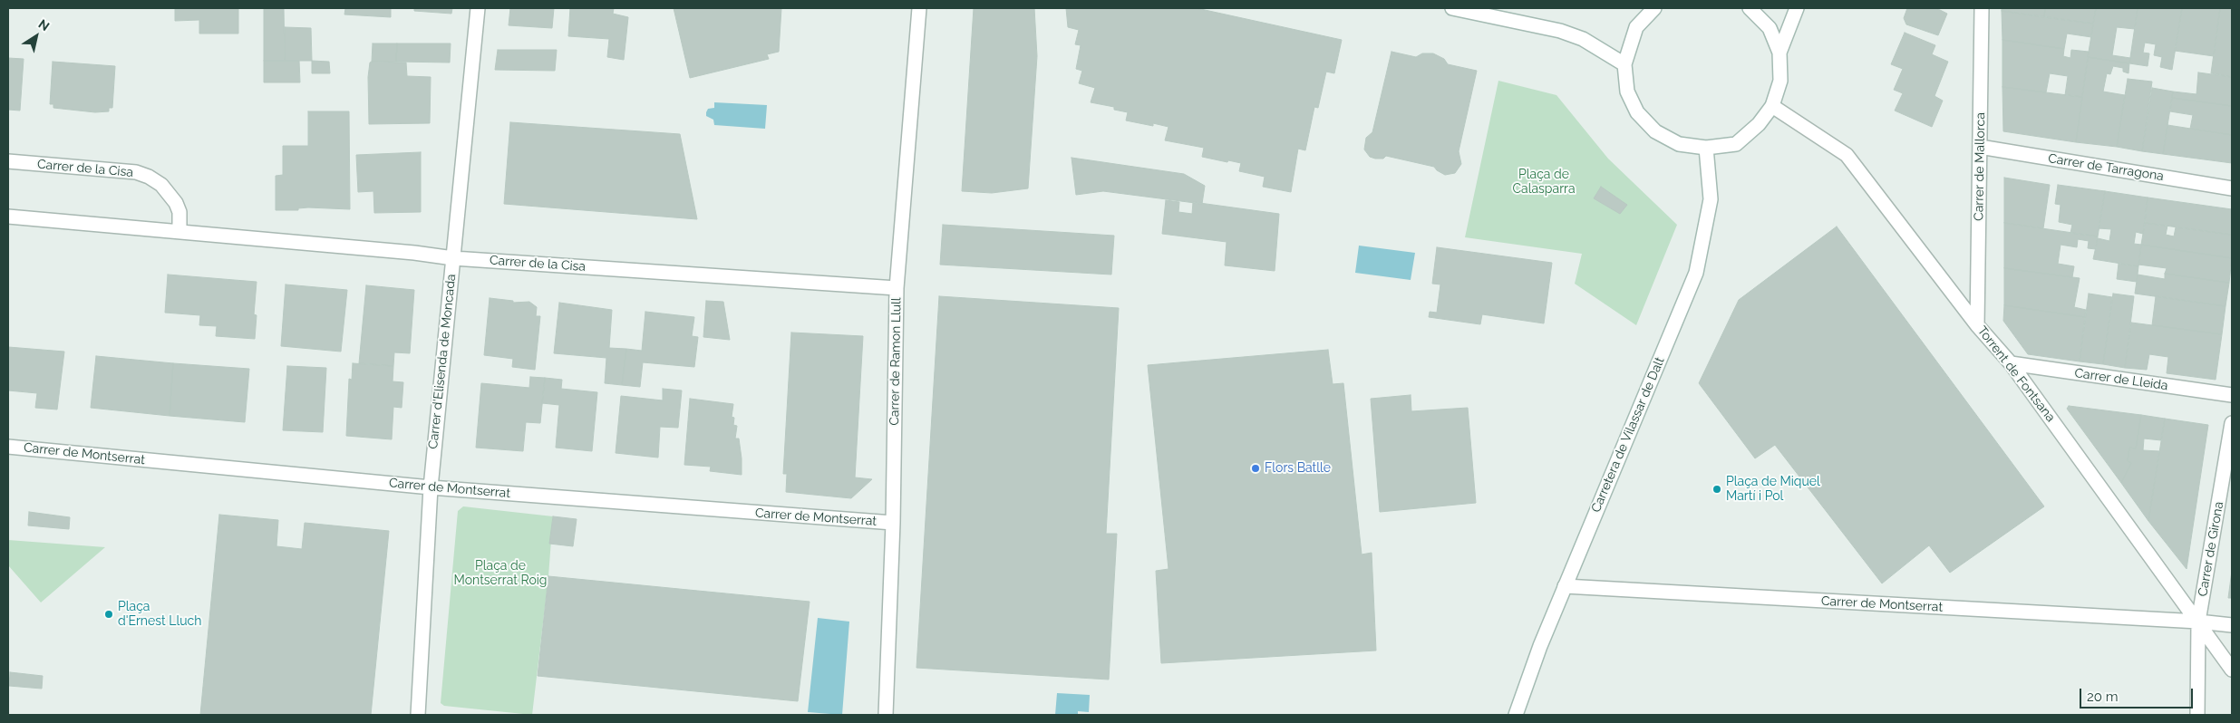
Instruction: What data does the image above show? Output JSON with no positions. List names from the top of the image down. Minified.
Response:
{"streets":{"street":["Carrer de Mallorca","Carrer de Tarragona","Carrer de la Cisa","Carrer d'Elisenda de Moncada","Carrer de Ramon Llull","Torrent de Fontsana","Carrer de Lleida","Carretera de Vilassar de Dalt","Carrer de Montserrat","Carrer de Girona"]},"crossings":[["Carrer de Mallorca","Carrer de Tarragona"],["Carrer de Mallorca","Torrent de Fontsana"],["Carrer de la Cisa","Carrer d'Elisenda de Moncada"],["Carrer de la Cisa","Carrer de Ramon Llull"],["Carrer d'Elisenda de Moncada","Carrer de Montserrat"],["Carrer de Ramon Llull","Carrer de Montserrat"],["Torrent de Fontsana","Carrer de Lleida"],["Torrent de Fontsana","Carrer de Montserrat"],["Torrent de Fontsana","Carrer de Girona"],["Carretera de Vilassar de Dalt","Carrer de Montserrat"],["Carrer de Montserrat","Carrer de Girona"]],"parks":["Plaça de Calasparra","Plaça de Montserrat Roig"],"places":["Flors Batlle","Plaça de Miquel Martí i Pol","Plaça d'Ernest Lluch"],"scale_bar":"20 m","north":"top right"}
